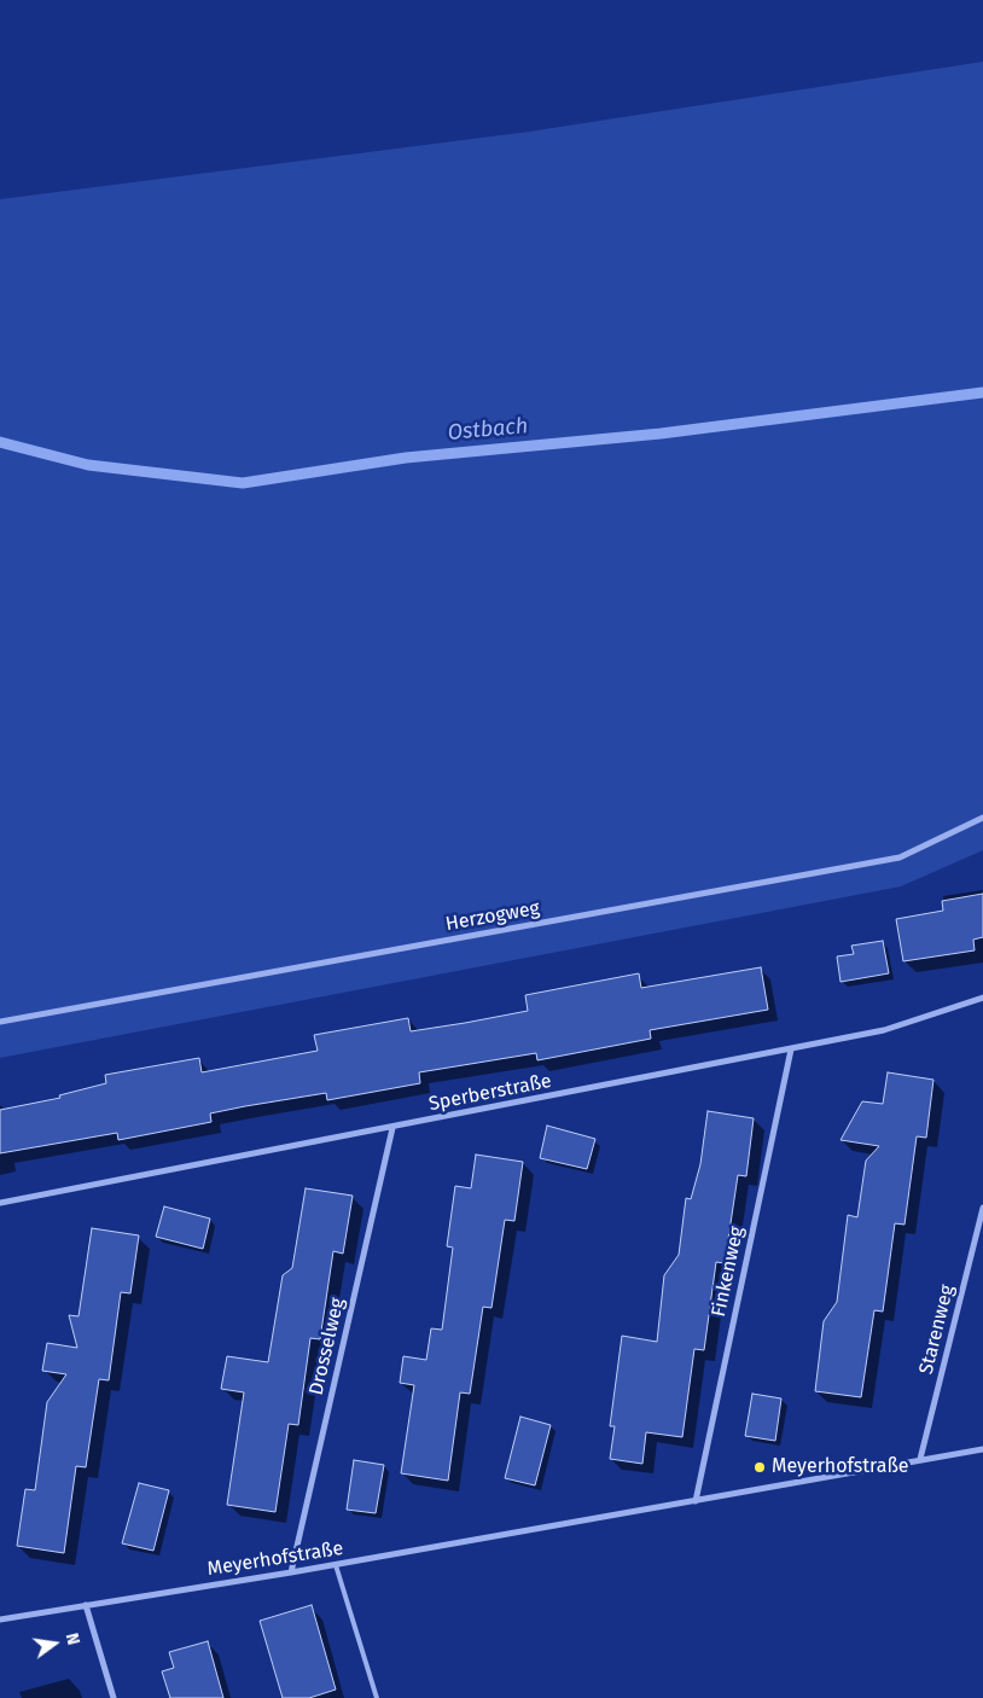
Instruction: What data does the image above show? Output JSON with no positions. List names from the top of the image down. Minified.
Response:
{"streets":{"street":["Herzogweg","Sperberstraße","Finkenweg","Starenweg","Drosselweg","Meyerhofstraße"]},"crossings":[["Sperberstraße","Finkenweg"],["Sperberstraße","Drosselweg"],["Finkenweg","Meyerhofstraße"],["Starenweg","Meyerhofstraße"],["Drosselweg","Meyerhofstraße"]],"water":["Ostbach"],"places":["Meyerhofstraße"],"north":"right"}
